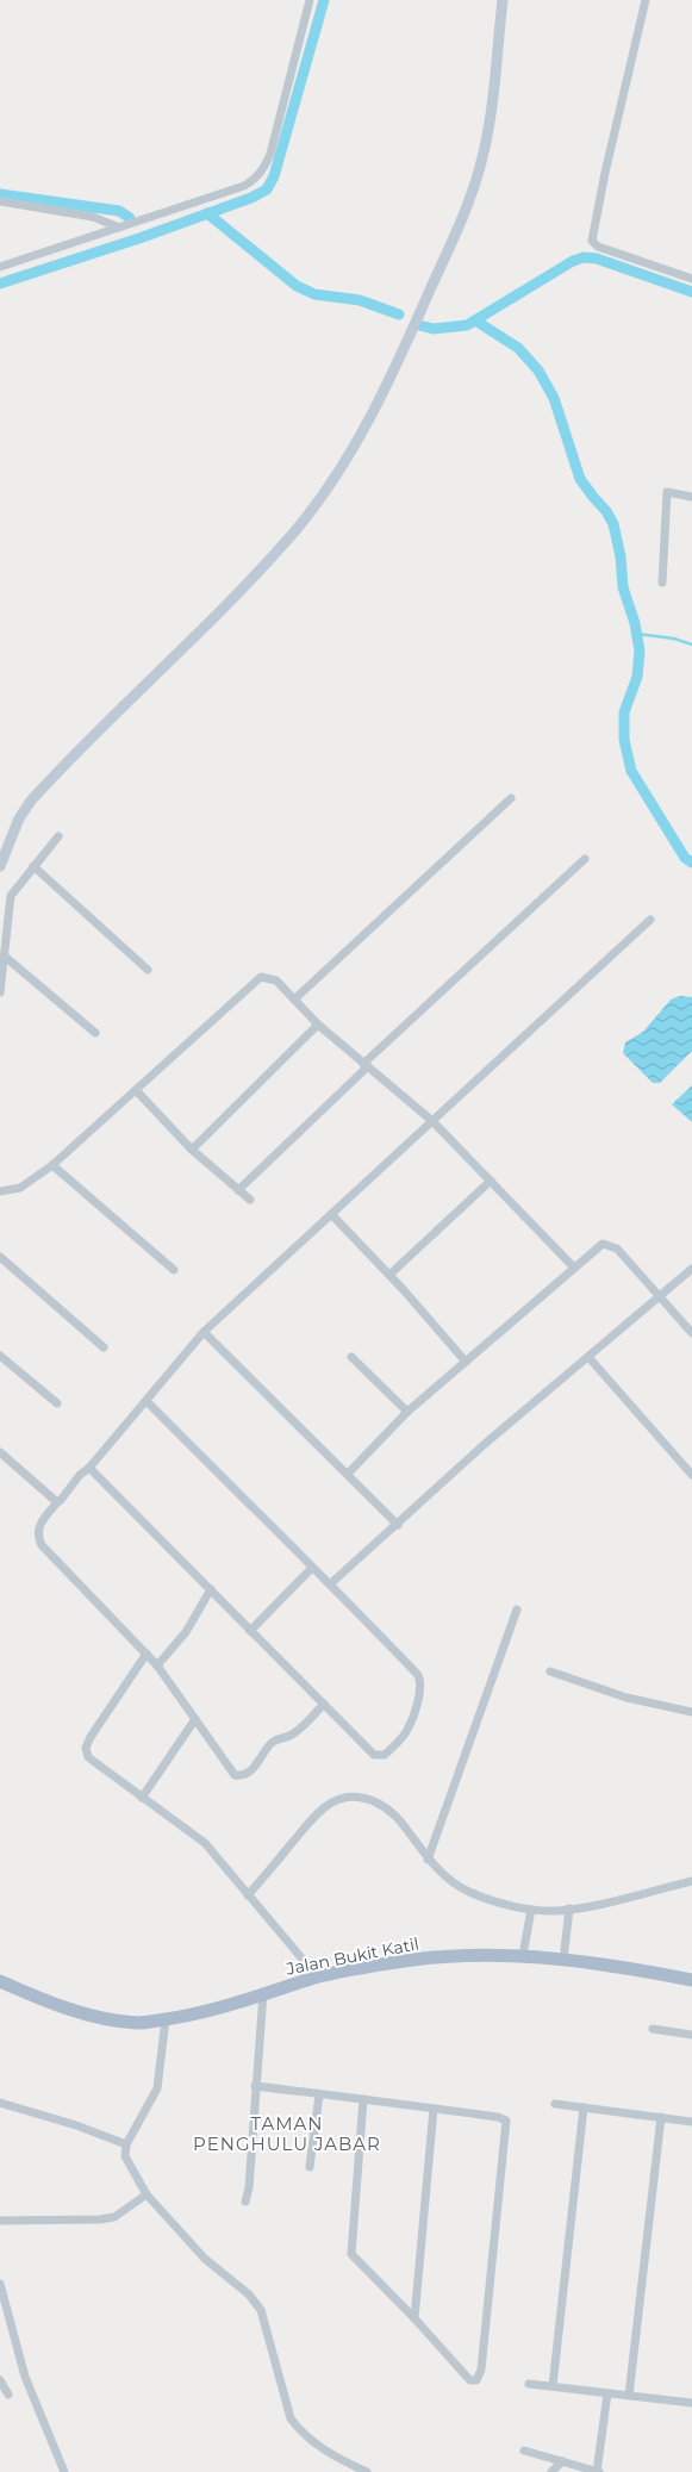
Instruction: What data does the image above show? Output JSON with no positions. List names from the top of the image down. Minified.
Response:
{"streets":{"main road":["Jalan Bukit Katil"]},"districts":["TAMAN PENGHULU JABAR"]}
